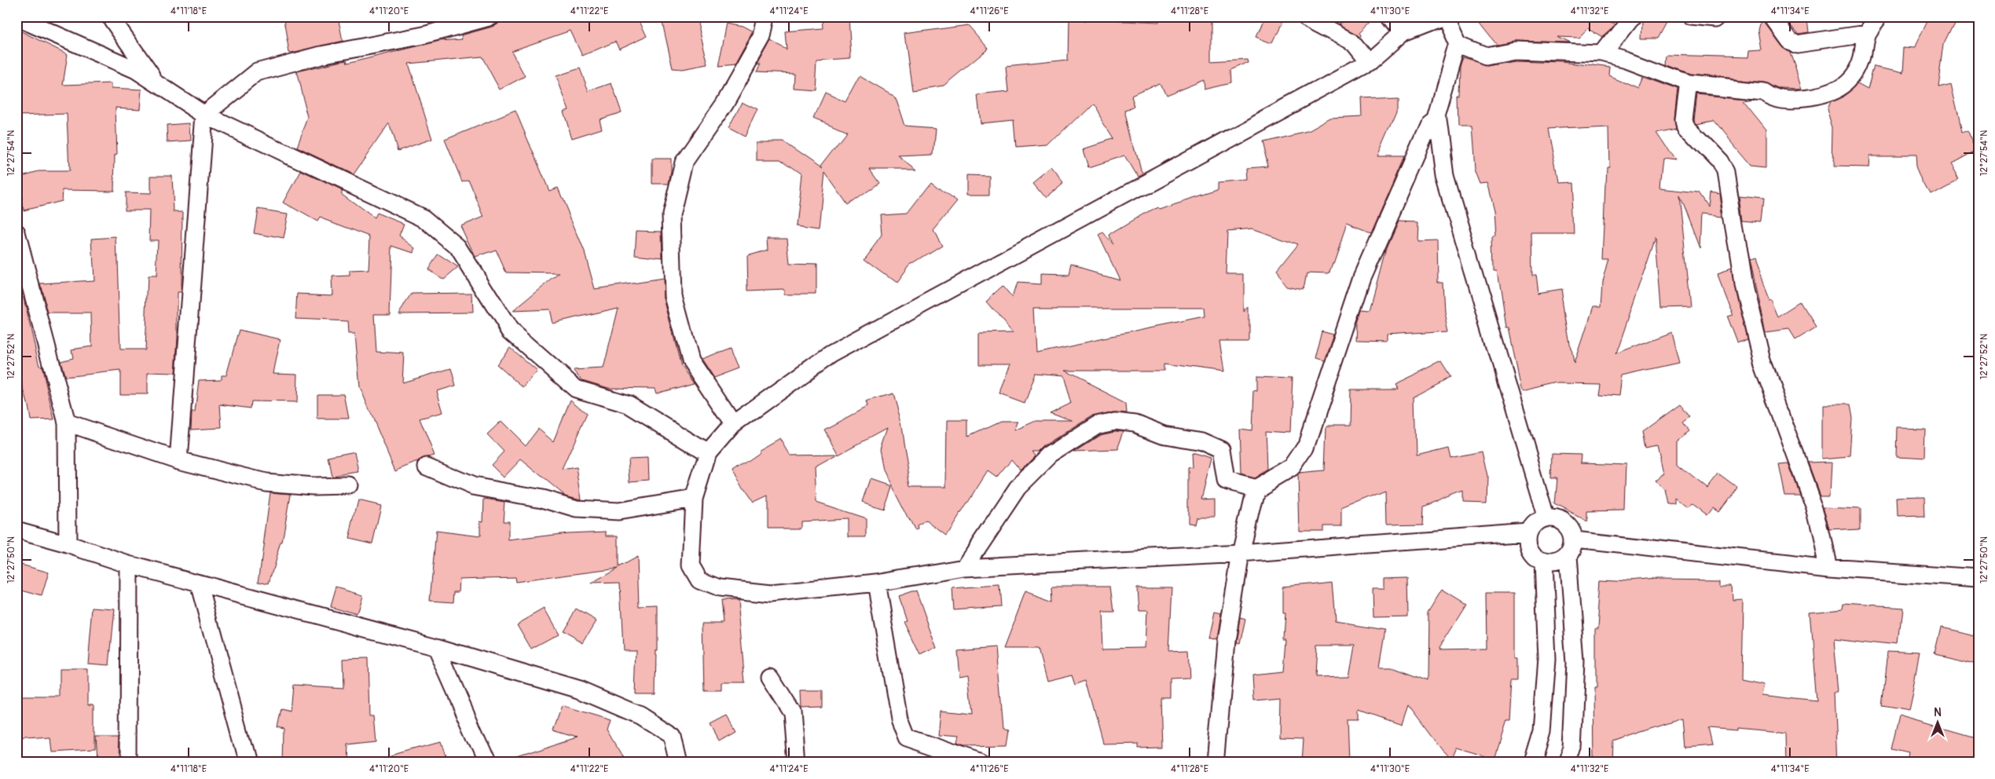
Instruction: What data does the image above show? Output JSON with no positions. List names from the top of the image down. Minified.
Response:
{"north":"top","coordinates":["4°11'18\"E","4°11'20\"E","4°11'22\"E","4°11'24\"E","4°11'26\"E","4°11'28\"E","4°11'30\"E","4°11'32\"E","4°11'34\"E","12°27'54\"N","12°27'52\"N","12°27'50\"N"]}
